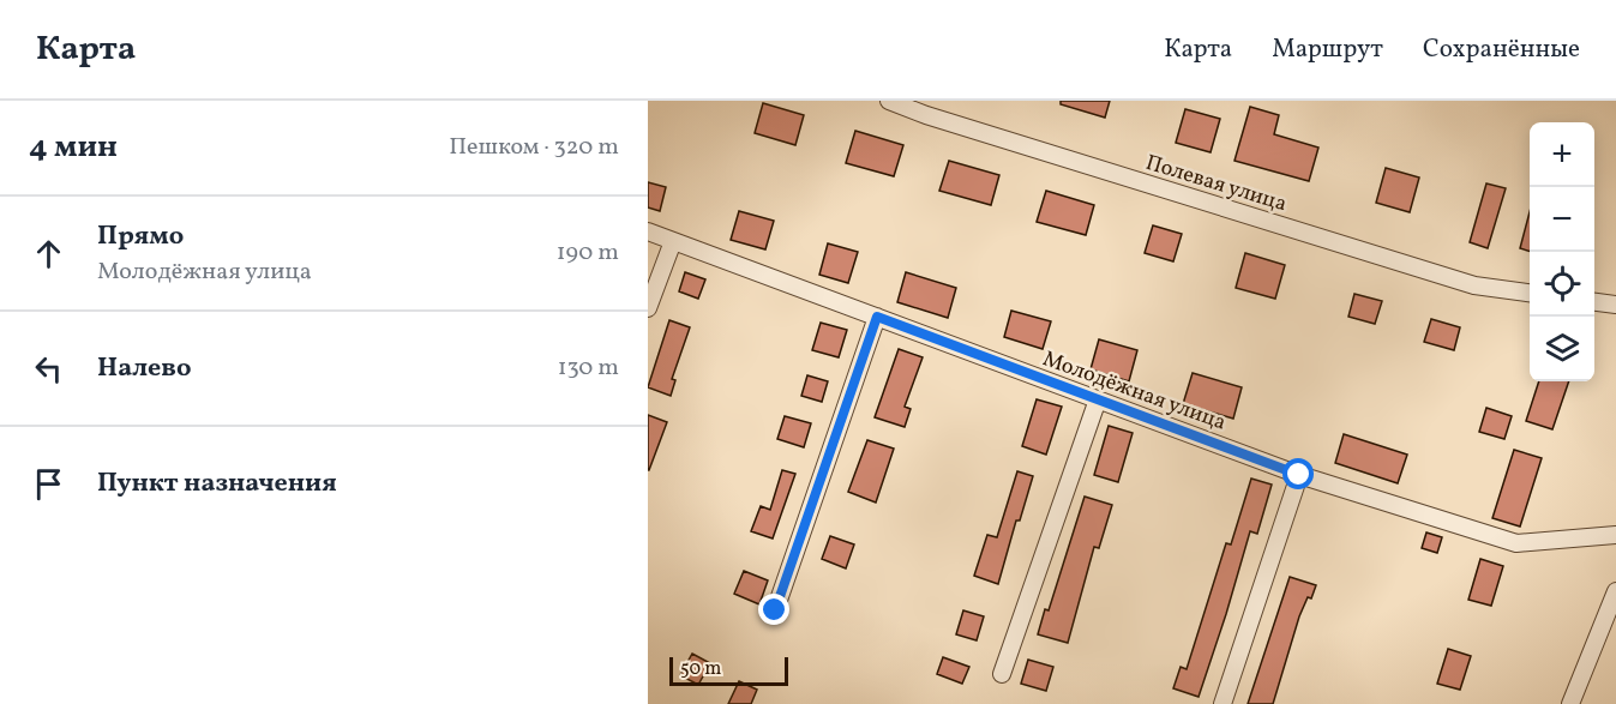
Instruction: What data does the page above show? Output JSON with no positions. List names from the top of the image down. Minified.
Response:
{"streets":{"street":["Полевая улица","Молодёжная улица"]},"scale_bar":"50 m","page":{"header":"Карта","nav":["Карта","Маршрут","Сохранённые"],"heading":["4 мин","Пешком · 320 m"],"map_buttons":["+","−"],"list":[["Прямо","Молодёжная улица","190 m"],["Налево","130 m"],"Пункт назначения"],"scale":"50 m"}}
